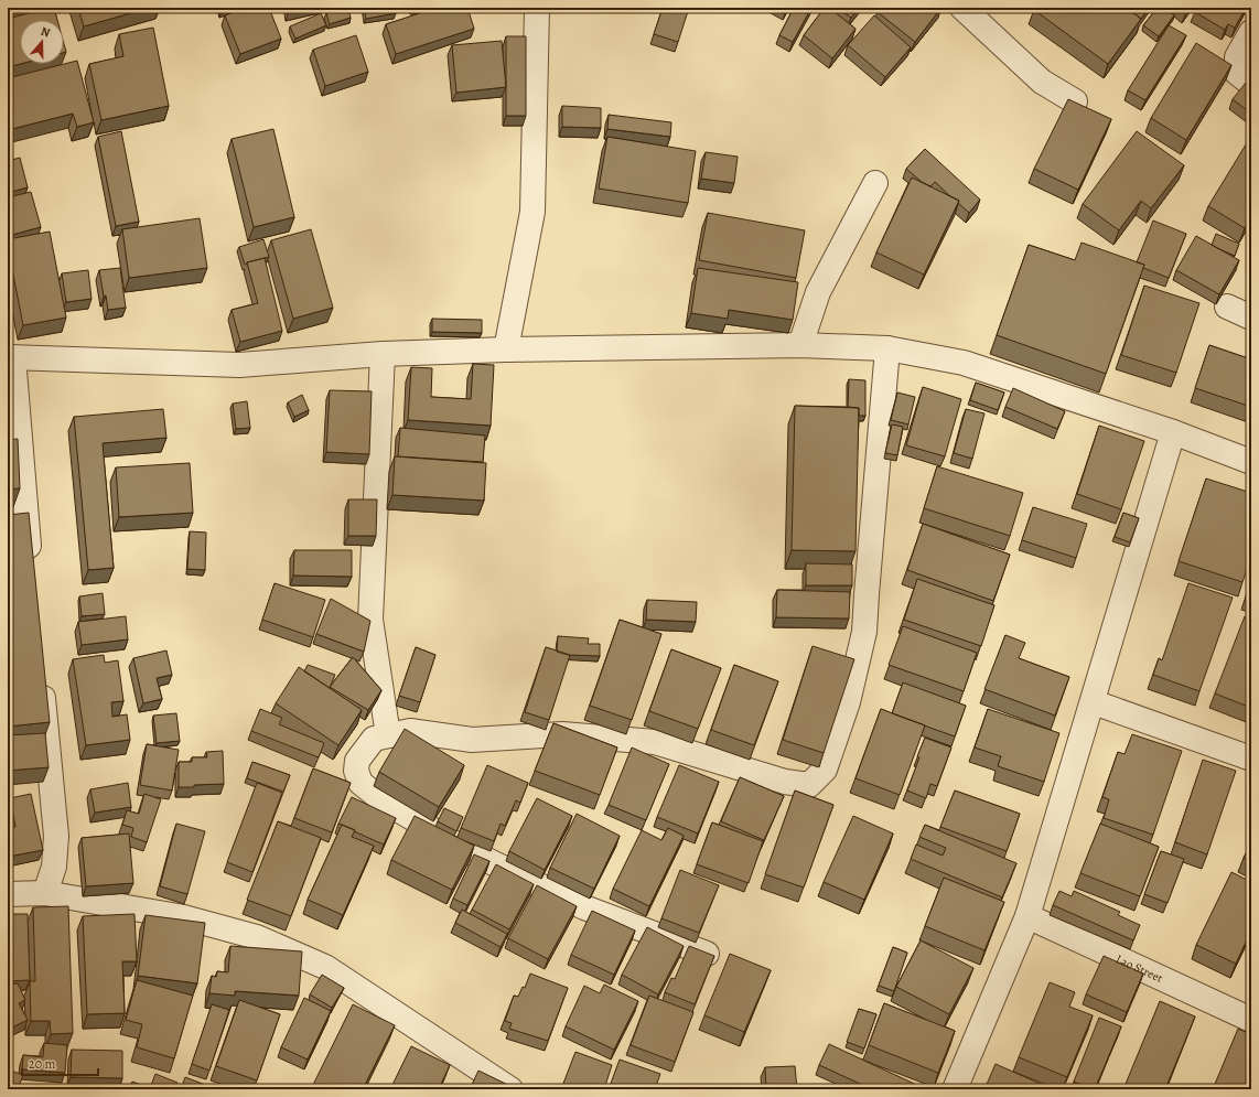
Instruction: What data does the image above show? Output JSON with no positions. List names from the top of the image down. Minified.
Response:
{"streets":{"street":["Lao Street"]},"scale_bar":"20 m","north":"top"}
